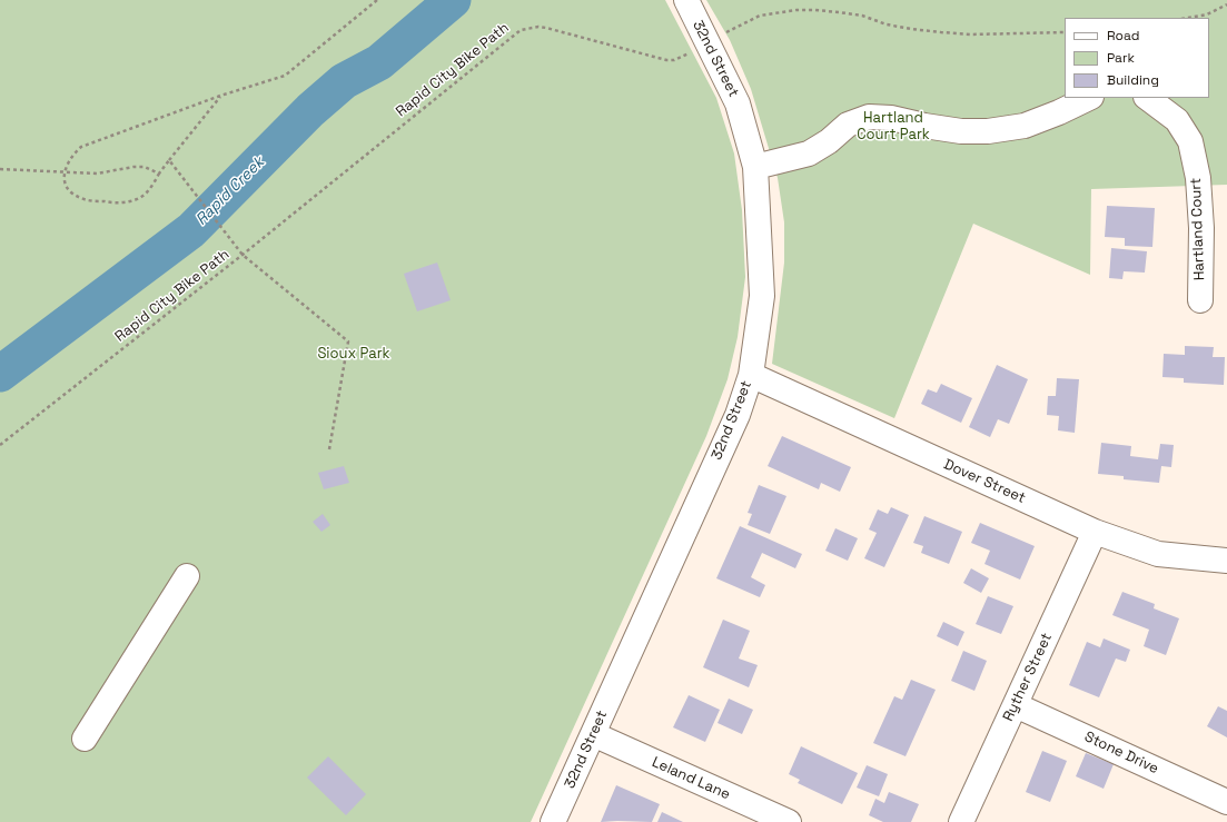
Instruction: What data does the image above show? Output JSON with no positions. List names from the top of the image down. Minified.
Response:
{"streets":{"street":["32nd Street","Hartland Court","Dover Street","Ryther Street","Stone Drive","Leland Lane"],"path":["Rapid City Bike Path"]},"crossings":[["32nd Street","Rapid City Bike Path"],["32nd Street","Dover Street"],["32nd Street","Leland Lane"],["Dover Street","Ryther Street"],["Ryther Street","Stone Drive"]],"water":["Rapid Creek"],"parks":["Hartland Court Park","Sioux Park"],"legend":["Road","Park","Building"]}
